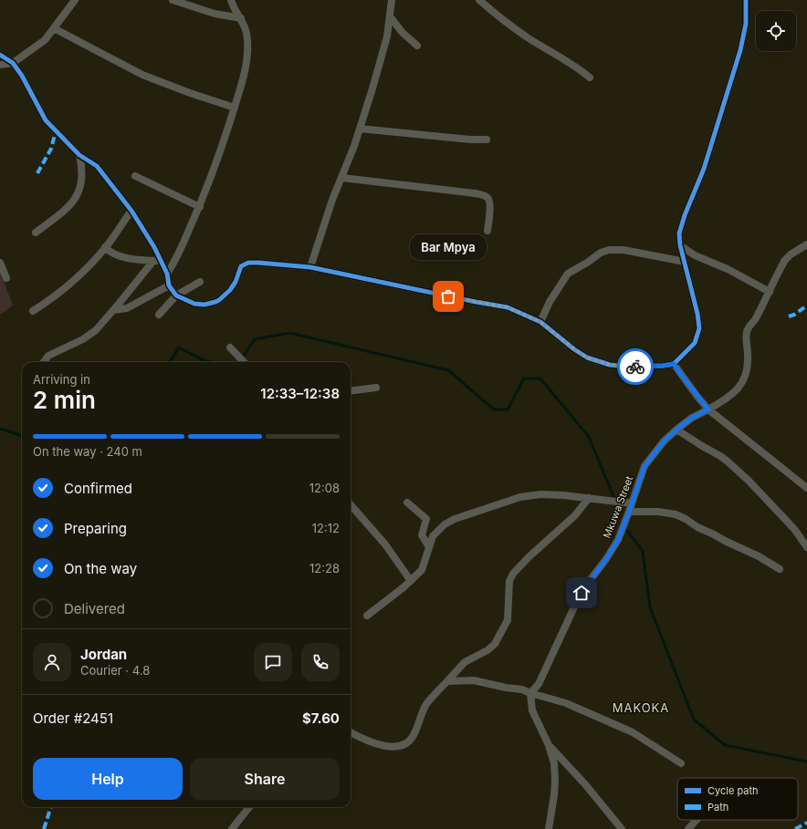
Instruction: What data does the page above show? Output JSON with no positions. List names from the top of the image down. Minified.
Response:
{"streets":{"street":["Mkuwa Street"]},"districts":["MAKOKA"],"places":["Bar Mpya"],"legend":["Cycle path","Path"],"page":{"bubble":"Bar Mpya","heading":["2 min","Arriving in","12:33–12:38"],"panel":["Jordan","Courier · 4.8","Order #2451","$7.60"],"bar":"On the way · 240 m","list":[["Confirmed","12:08"],["Preparing","12:12"],["On the way","12:28"],"Delivered"],"buttons":["Help","Share"]}}
